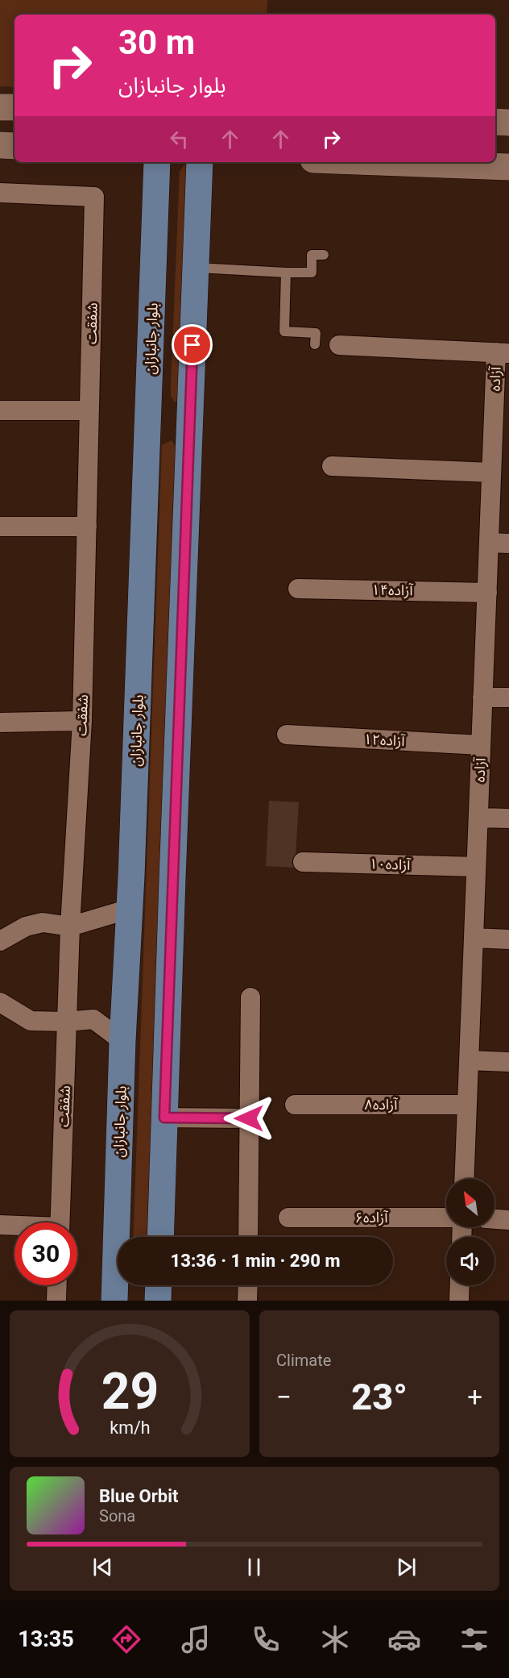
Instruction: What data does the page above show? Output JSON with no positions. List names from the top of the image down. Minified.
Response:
{"streets":{"main road":["بلوار جانبازان"],"street":["شفقت","آزاده","آزاده۱۴","آزاده۱۲","آزاده۱۰","آزاده۸","آزاده۶"]},"crossings":[["آزاده","آزاده۱۴"],["آزاده","آزاده۱۲"],["آزاده","آزاده۱۰"],["آزاده","آزاده۸"]],"north":"top left","page":{"turn":["30 m","بلوار جانبازان"],"limit":"30","trip":"13:36 · 1 min · 290 m","tile":"Climate","heat":["−","23°","+"],"song":["Blue Orbit","Sona"],"tabs":"13:35","gauge":["29","km/h"]}}
